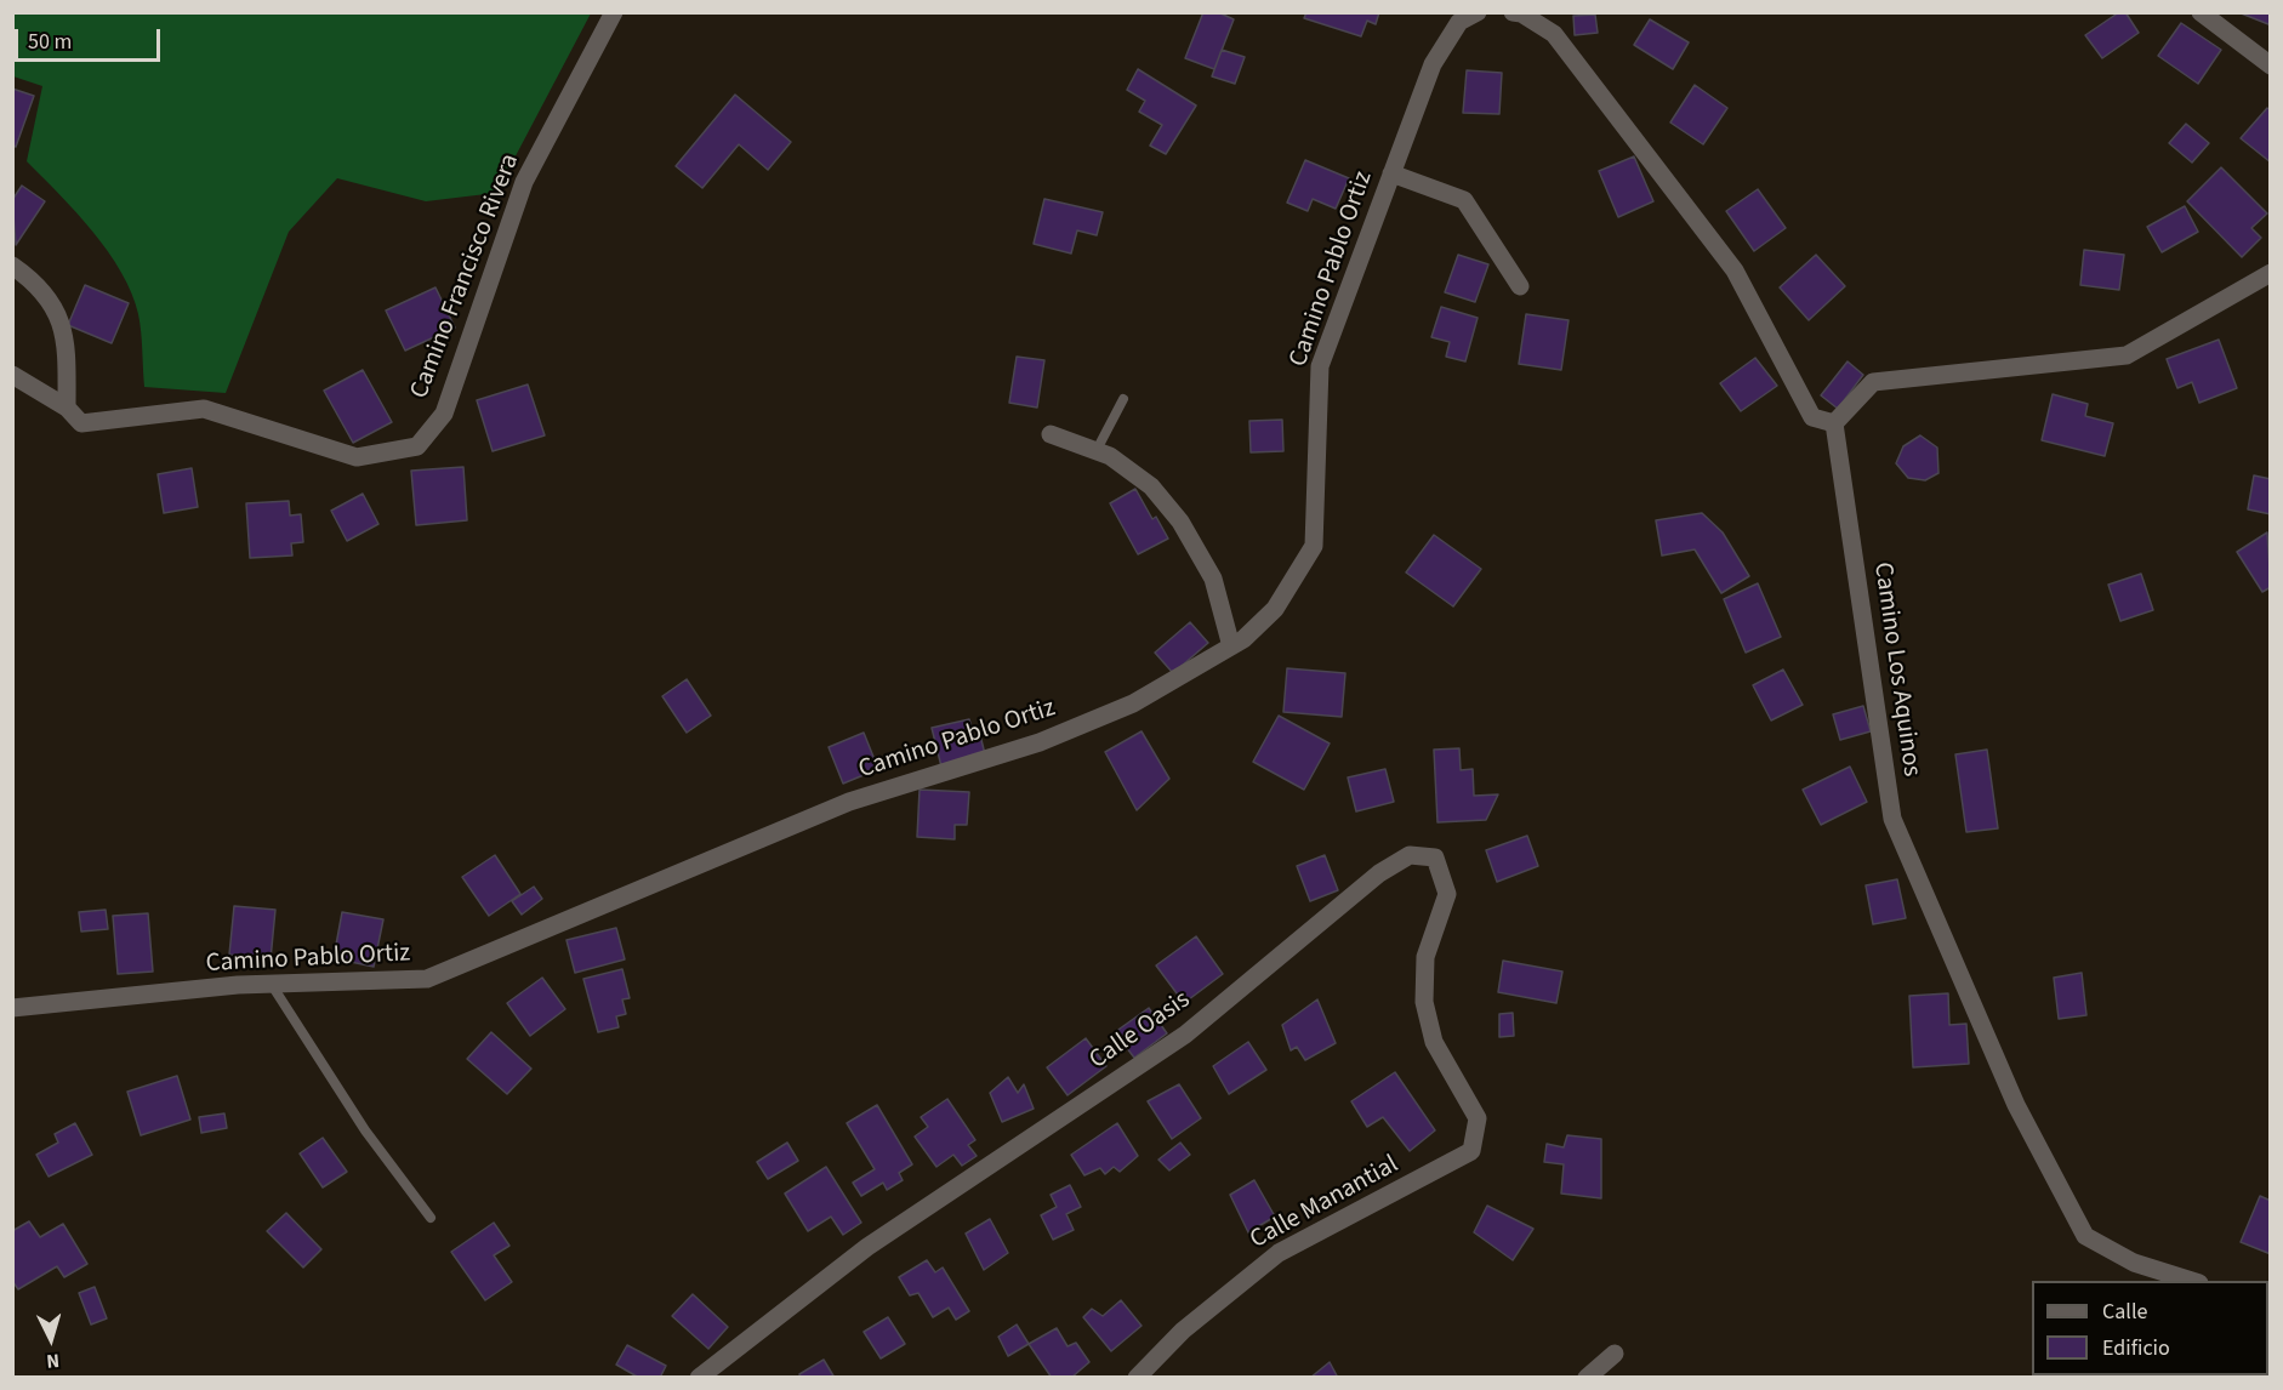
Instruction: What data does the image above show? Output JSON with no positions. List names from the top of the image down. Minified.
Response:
{"streets":{"street":["Camino Pablo Ortiz","Camino Francisco Rivera","Camino Los Aquinos","Calle Oasis","Calle Manantial"]},"crossings":[["Calle Oasis","Calle Manantial"]],"legend":["Calle","Edificio"],"scale_bar":"50 m","north":"bottom"}
